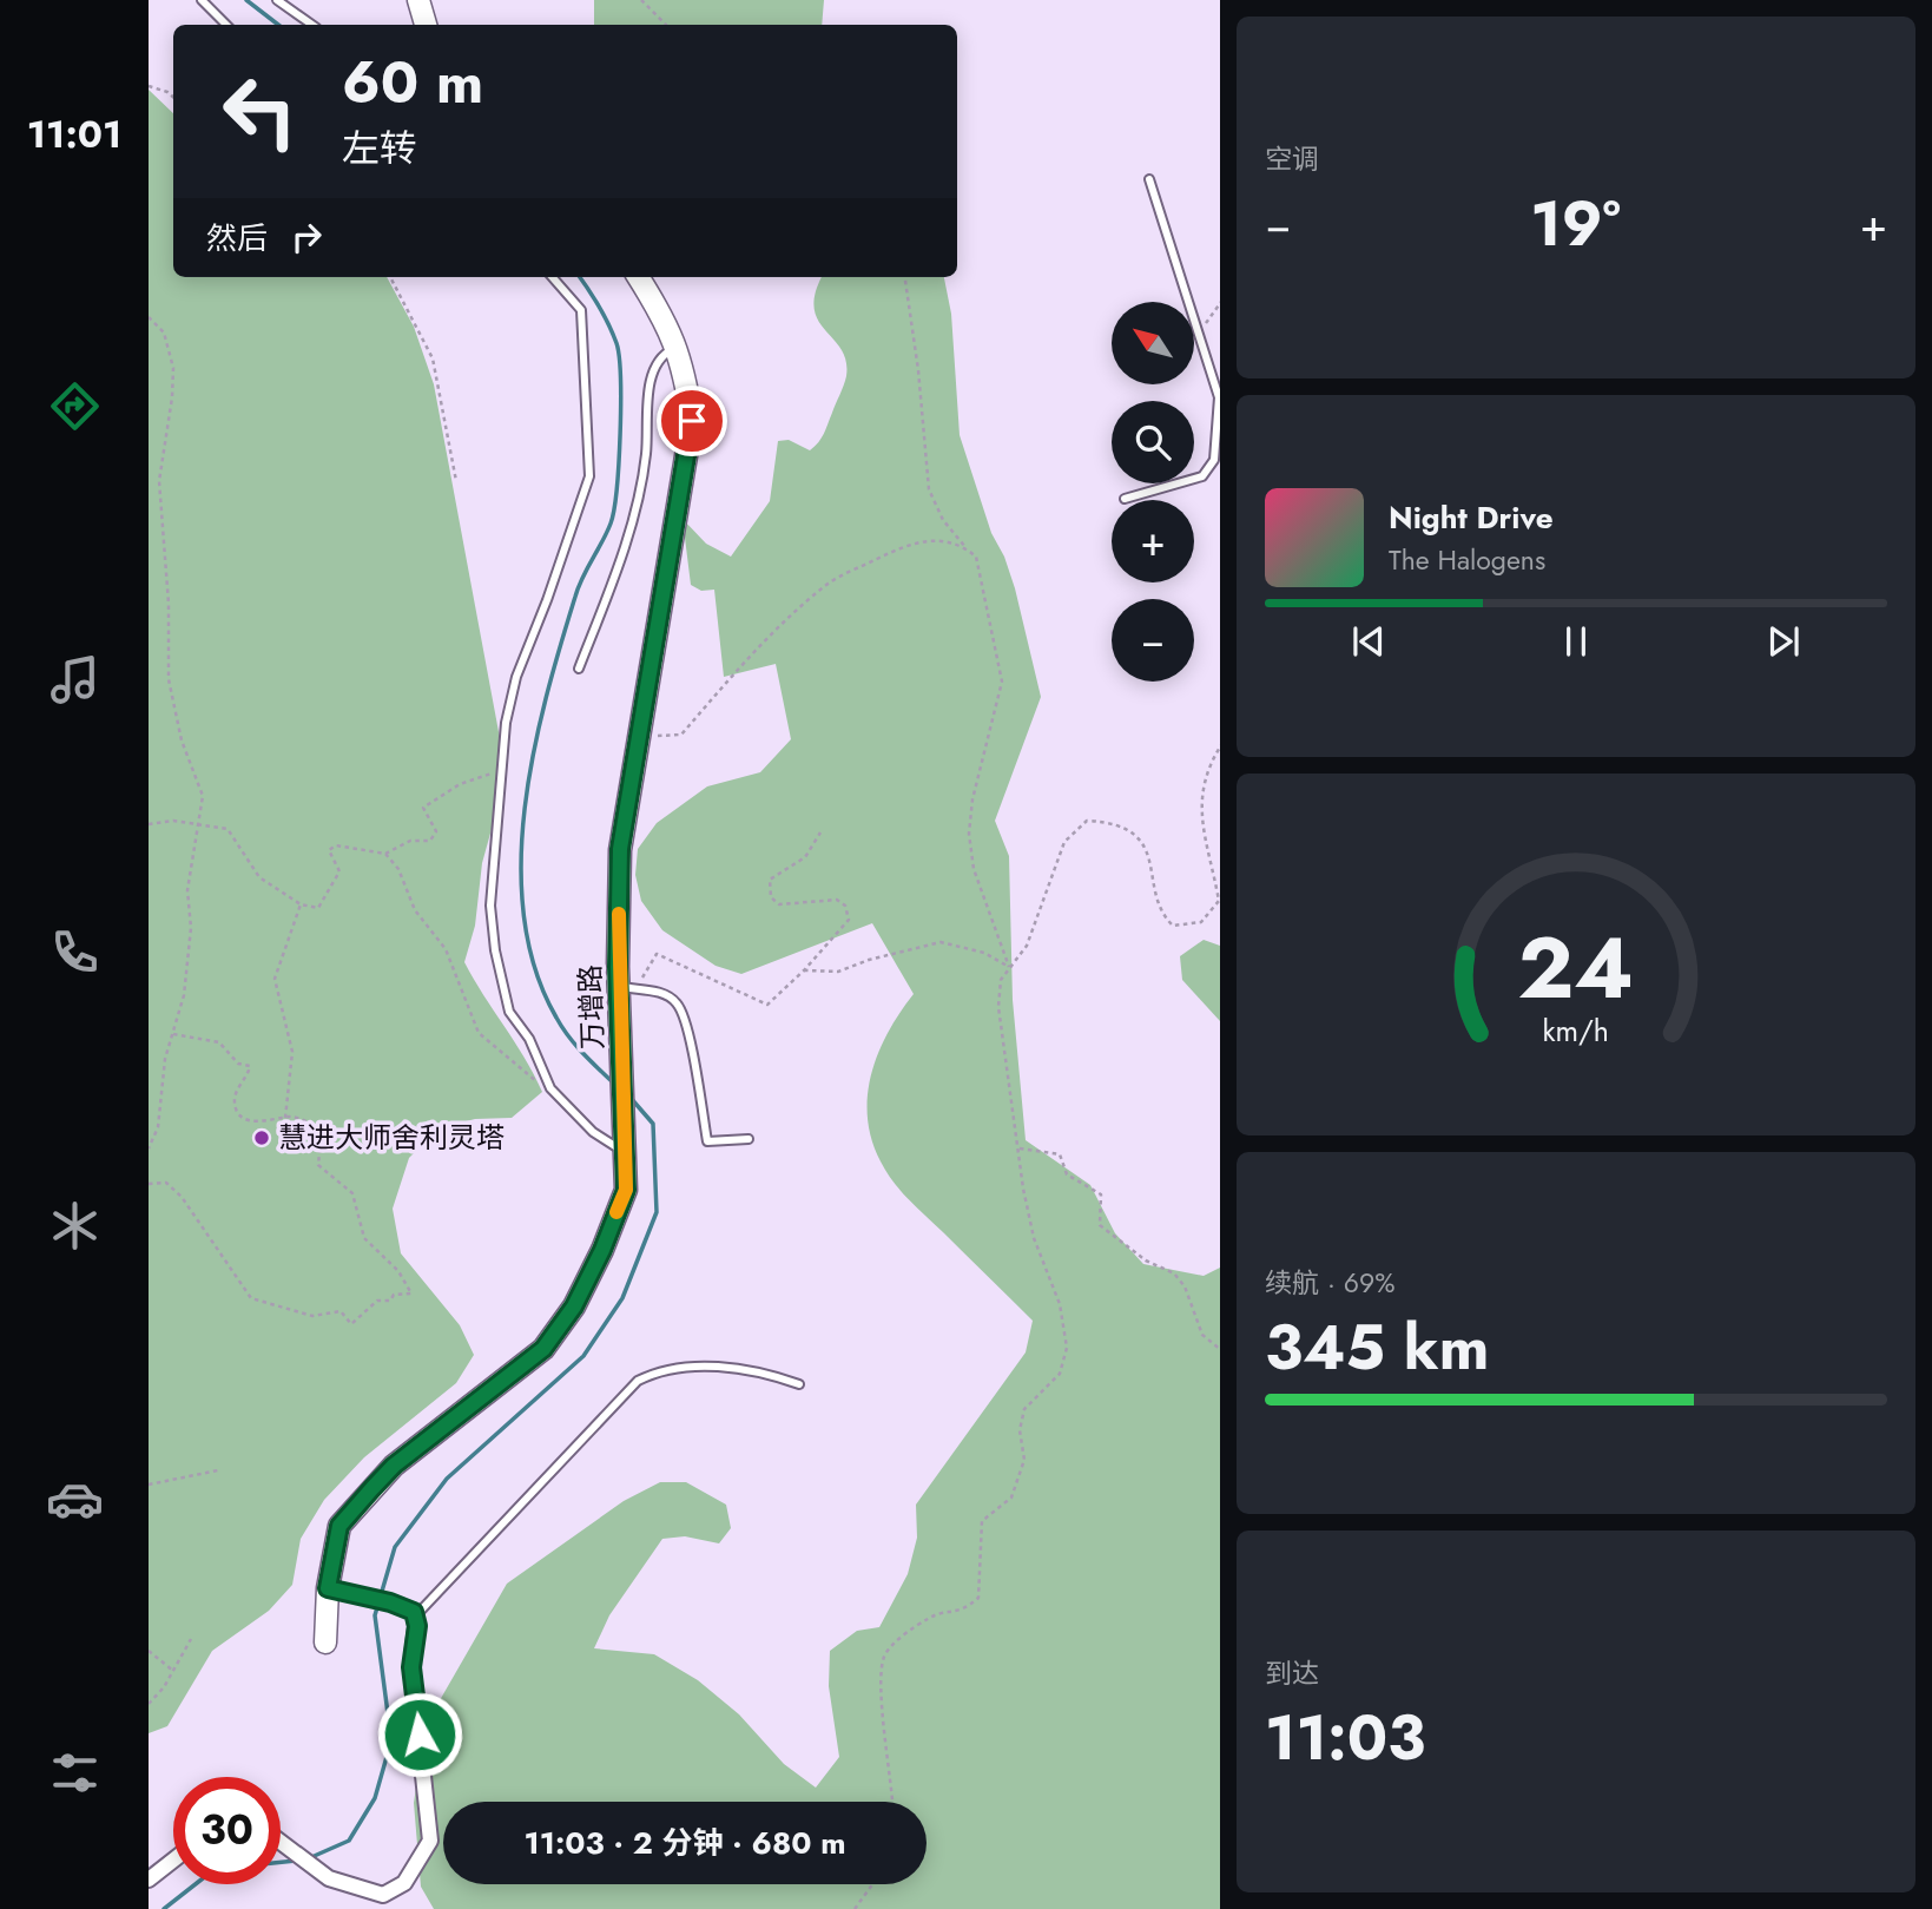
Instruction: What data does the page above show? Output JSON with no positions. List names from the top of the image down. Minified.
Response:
{"streets":{"street":["万增路"]},"places":["慧进大师舍利灵塔"],"north":"top left","page":{"tabs":"11:01","tile":["空调",["续航 · 69%","345 km"],["到达","11:03"]],"turn":["60 m","左转"],"heat":["−","19°","+"],"then":"然后","map_buttons":["+","−"],"song":["Night Drive","The Halogens"],"limit":"30","trip":"11:03 · 2 分钟 · 680 m","gauge":["24","km/h"]}}
